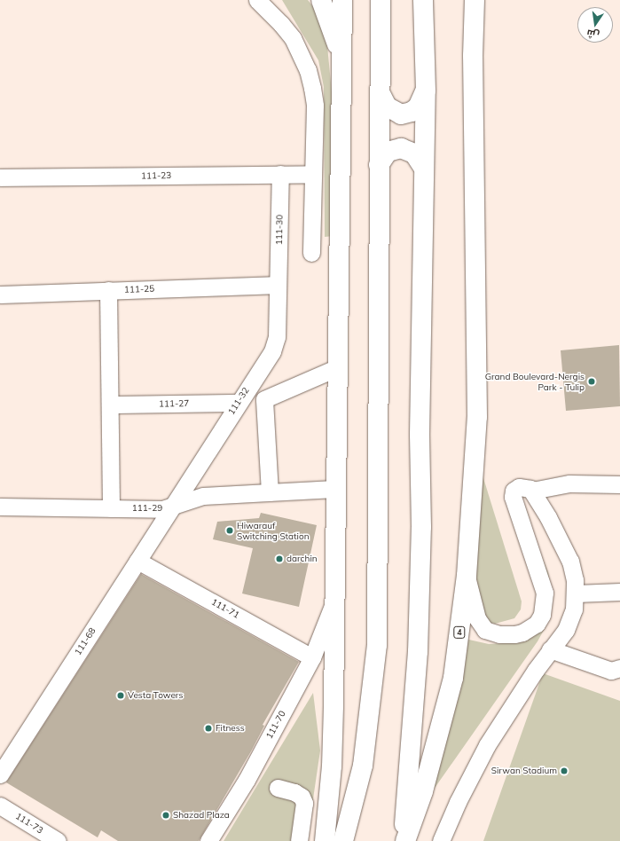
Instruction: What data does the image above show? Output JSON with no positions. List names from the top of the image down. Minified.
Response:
{"streets":{"highway":["4"],"street":["111-23","111-30","111-25","111-32","111-27","111-29","111-71","111-68","111-70","111-73"]},"crossings":[["111-23","111-30"],["111-30","111-25"],["111-30","111-32"],["111-25","111-32"],["111-32","111-27"],["111-32","111-29"],["111-32","111-68"],["111-29","111-68"],["111-71","111-68"],["111-71","111-70"]],"places":["Grand Boulevard-Nergis Park - Tulip","Hiwarauf Switching Station","darchin","Vesta Towers","Fitness","Sirwan Stadium","Shazad Plaza"],"north":"bottom"}
